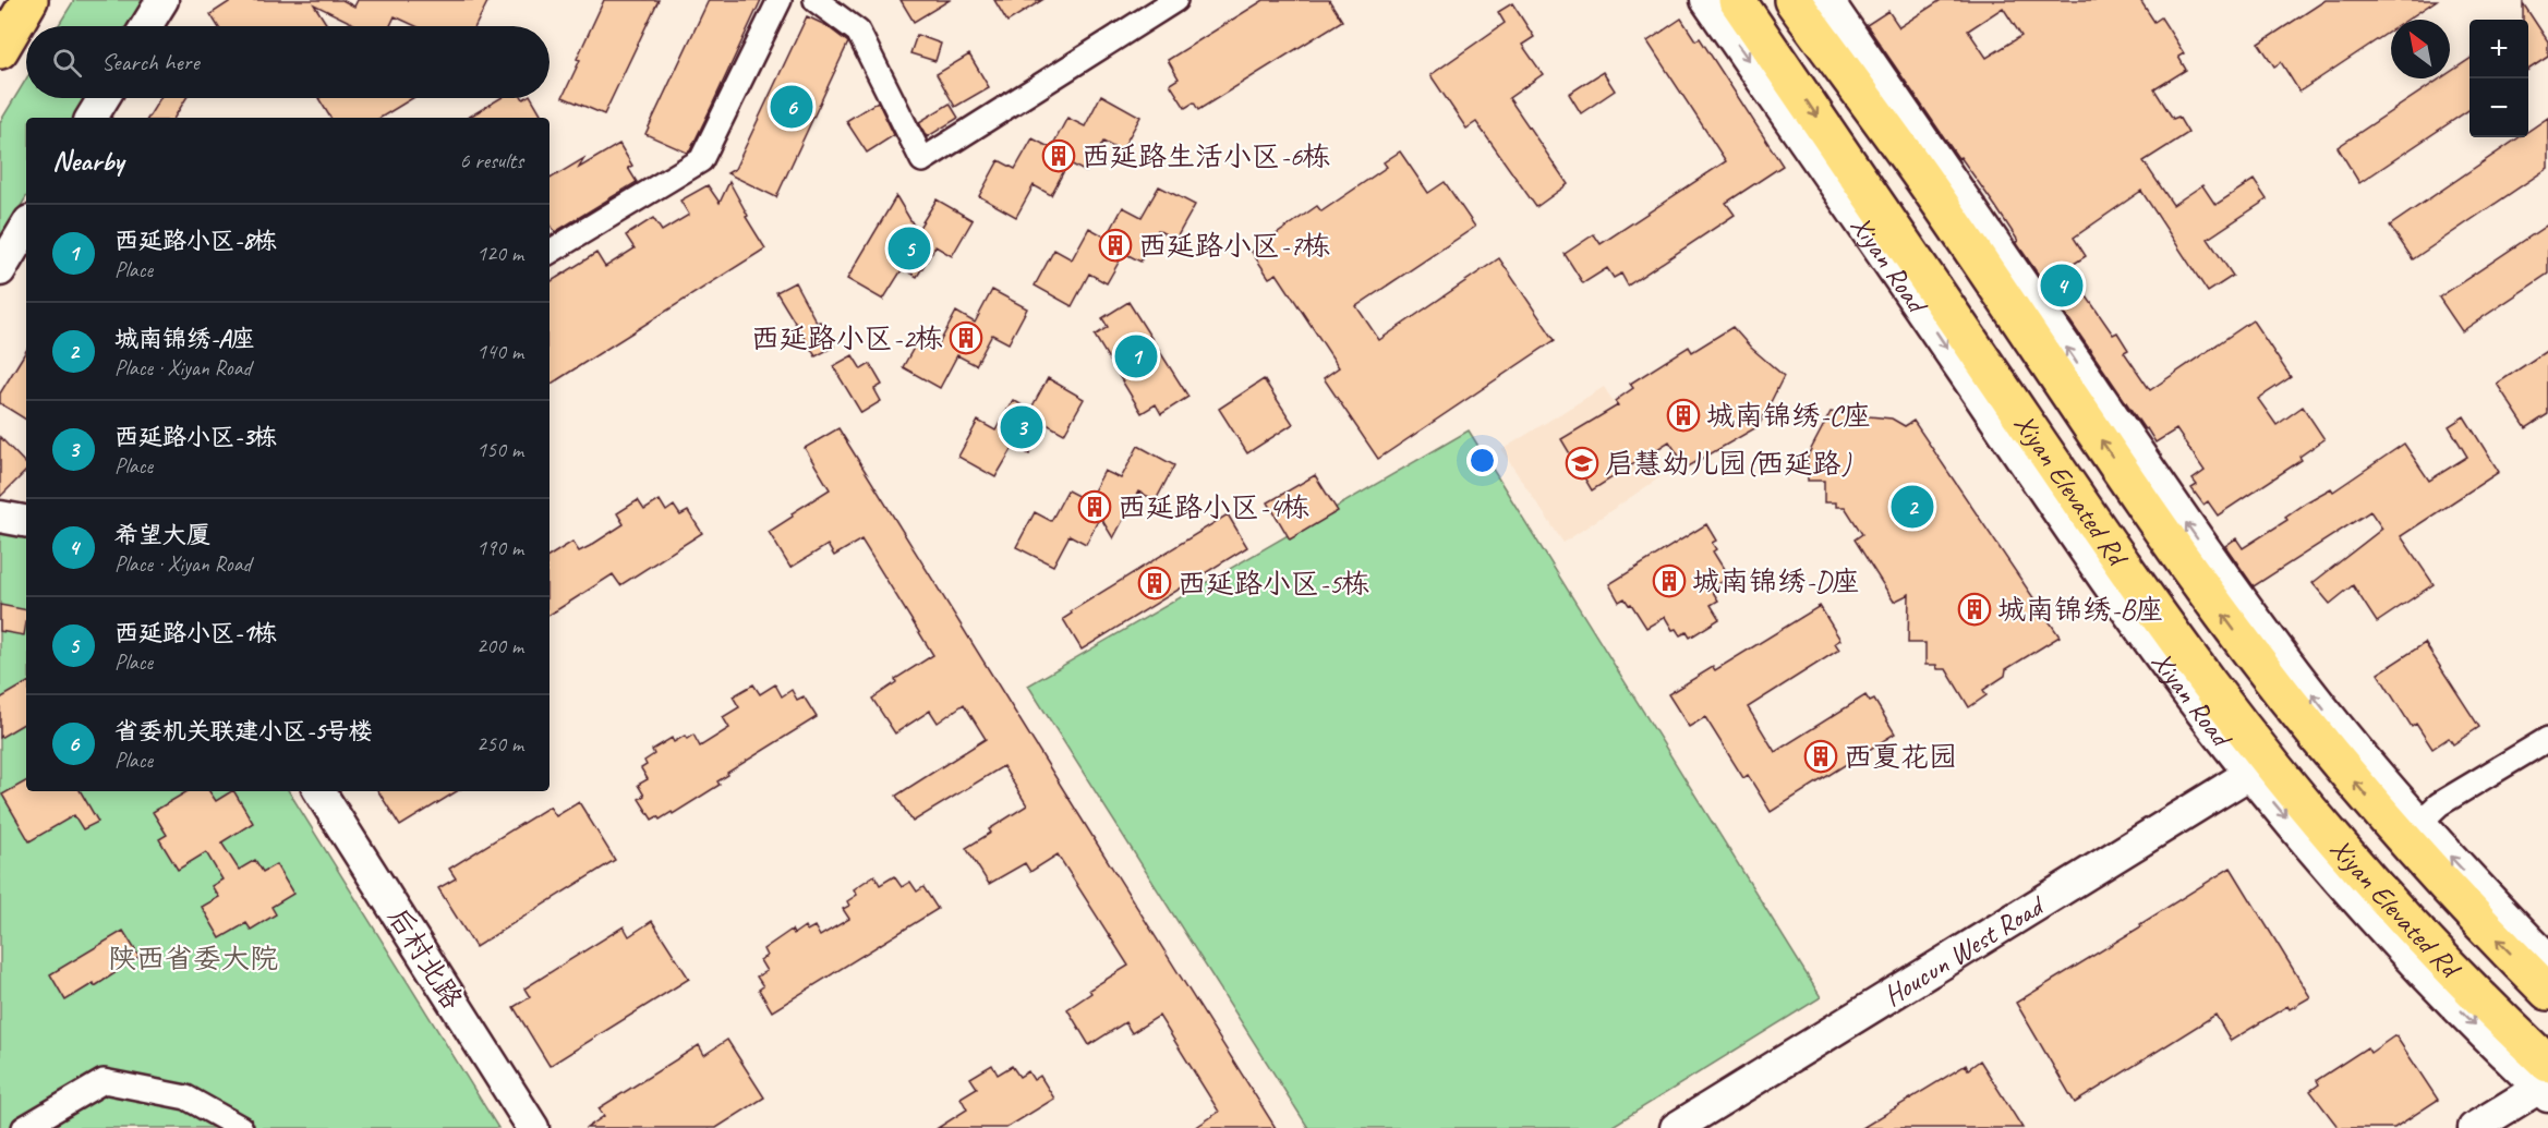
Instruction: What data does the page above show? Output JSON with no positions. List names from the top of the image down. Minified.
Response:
{"streets":{"highway":["Xiyan Elevated Rd"],"main road":["Xiyan Road","Houcun West Road","后村北路"]},"crossings":[["Xiyan Road","Xiyan Elevated Rd"],["Xiyan Road","Houcun West Road"]],"parks":["陕西省委大院"],"places":{"building":["西延路生活小区-6栋","西延路小区-7栋","西延路小区-2栋","城南锦绣-C座","西延路小区-4栋","城南锦绣-D座","西延路小区-5栋","城南锦绣-B座","西夏花园"],"school or university":["启慧幼儿园(西延路)"]},"north":"top left","page":{"map_buttons":["+","−"],"search":"Search here","pins":["6","5","4","1","3","2"],"heading":["Nearby","6 results"],"list":[{"mark":"1","name":"西延路小区-8栋","note":"Place","value":"120 m"},{"mark":"2","name":"城南锦绣-A座","note":"Place · Xiyan Road","value":"140 m"},{"mark":"3","name":"西延路小区-3栋","note":"Place","value":"150 m"},{"mark":"4","name":"希望大厦","note":"Place · Xiyan Road","value":"190 m"},{"mark":"5","name":"西延路小区-1栋","note":"Place","value":"200 m"},{"mark":"6","name":"省委机关联建小区-5号楼","note":"Place","value":"250 m"}]}}
